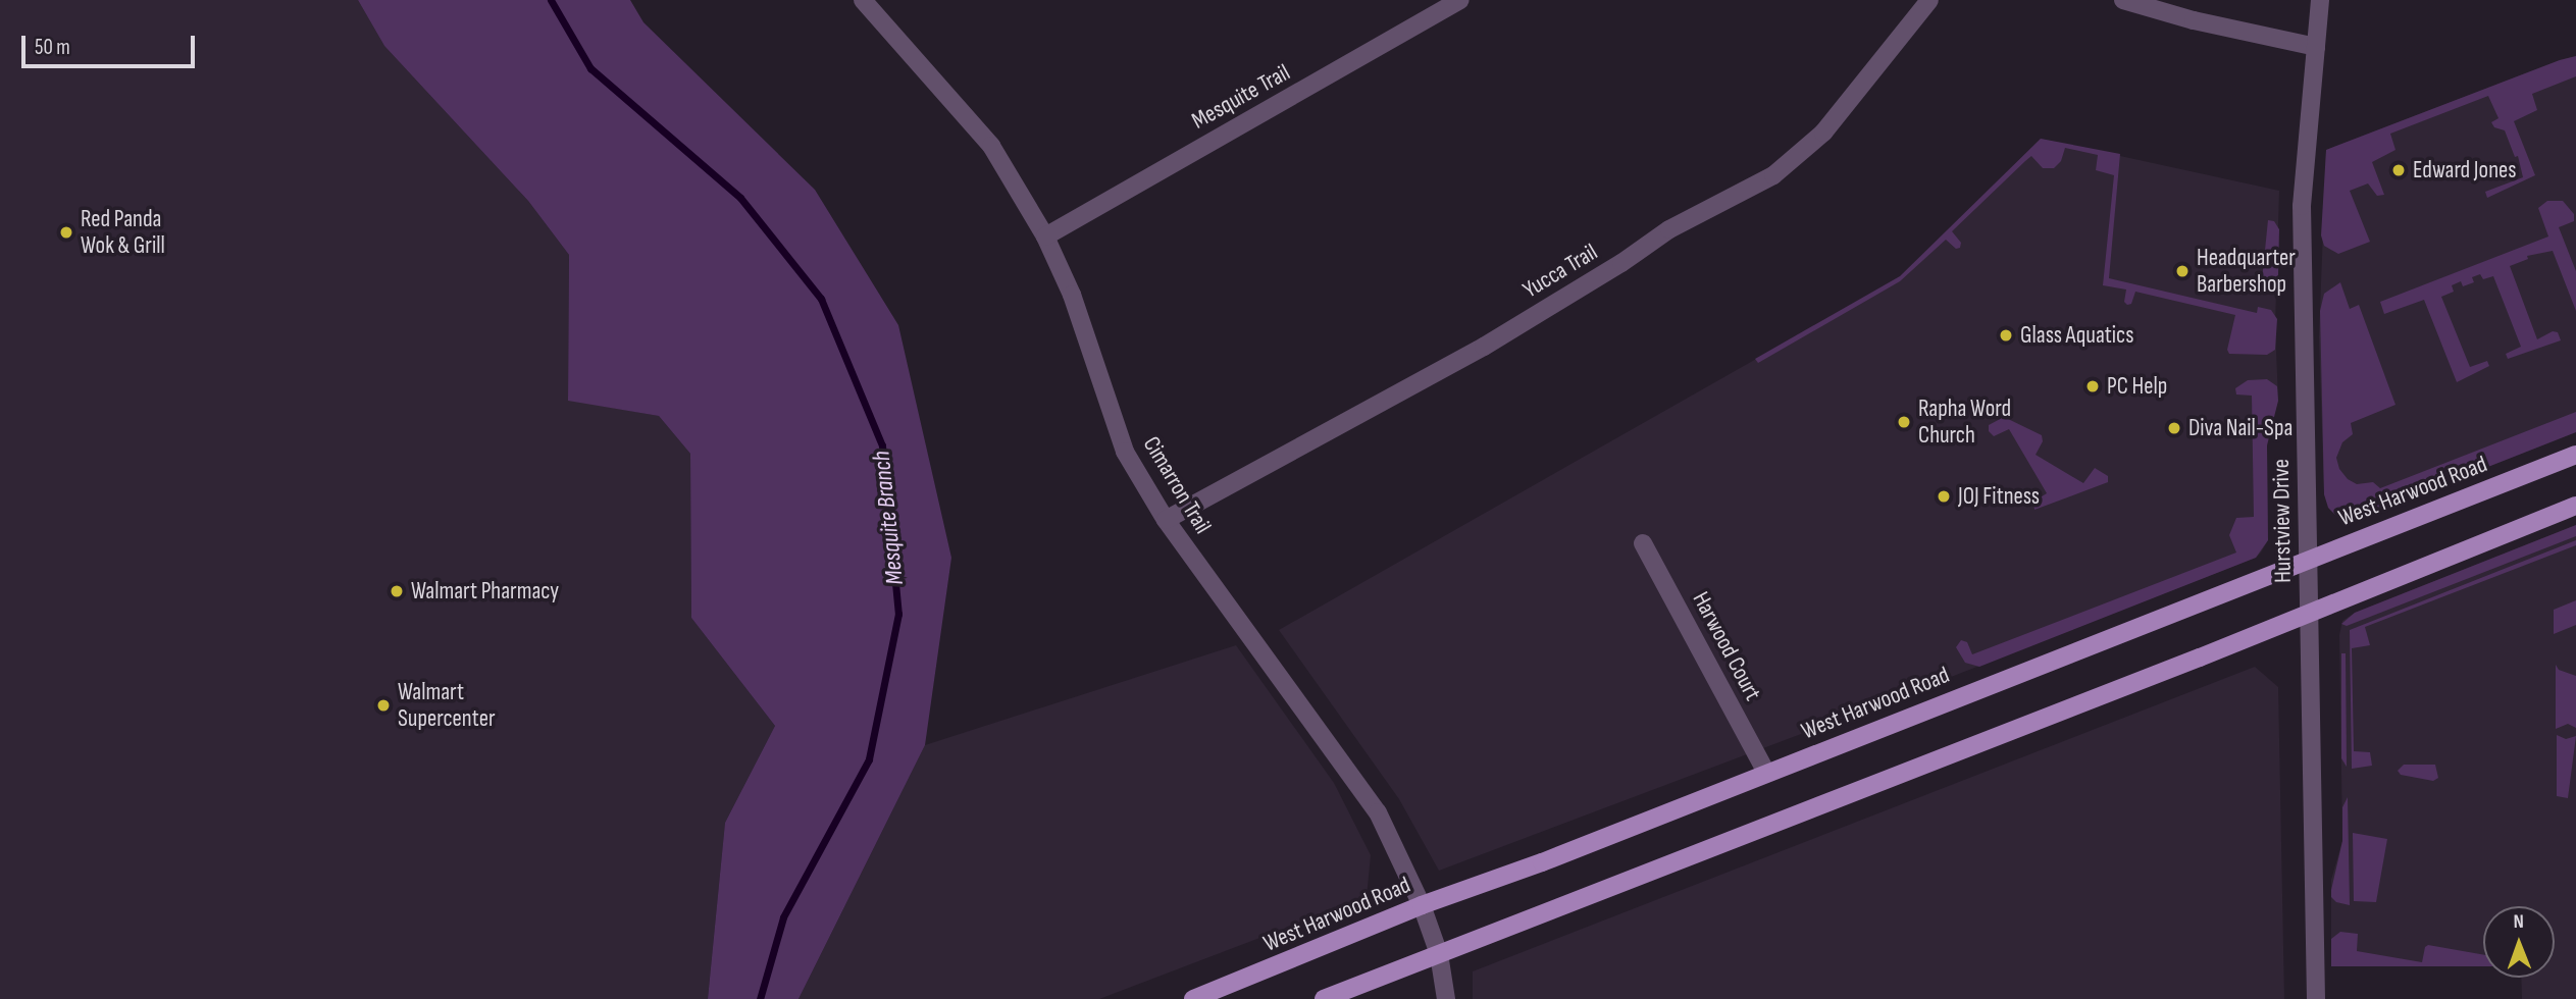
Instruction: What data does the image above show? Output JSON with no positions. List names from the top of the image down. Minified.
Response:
{"streets":{"main road":["West Harwood Road"],"street":["Mesquite Trail","Yucca Trail","Cimarron Trail","Hurstview Drive","Harwood Court"]},"crossings":[["Mesquite Trail","Cimarron Trail"],["Yucca Trail","Cimarron Trail"],["Cimarron Trail","West Harwood Road"],["West Harwood Road","Hurstview Drive"],["West Harwood Road","Harwood Court"]],"water":["Mesquite Branch"],"places":["Edward Jones","Red Panda Wok & Grill","Headquarter Barbershop","Glass Aquatics","PC Help","Rapha Word Church","Diva Nail-Spa","JOJ Fitness","Walmart Pharmacy","Walmart Supercenter"],"scale_bar":"50 m","north":"top"}
